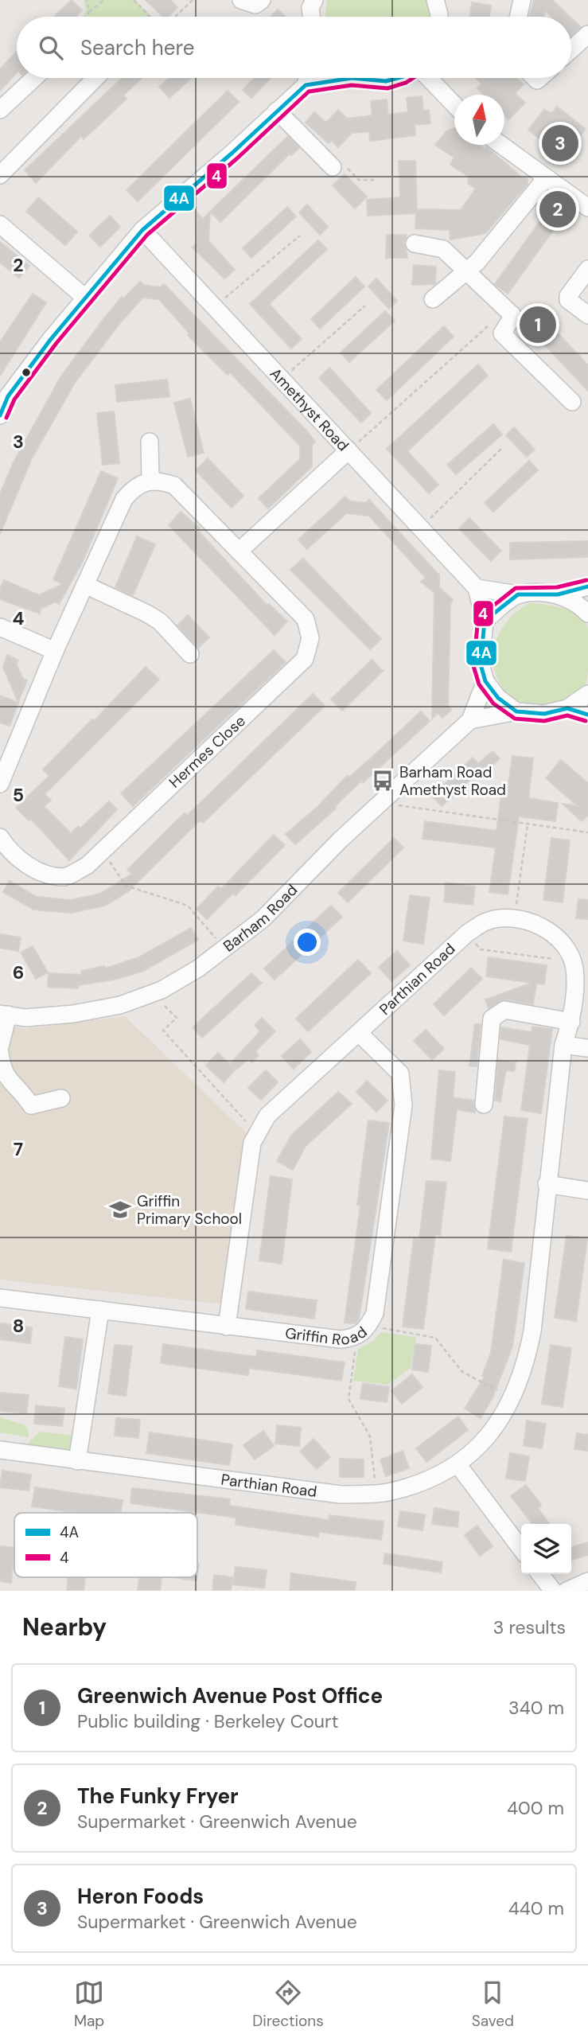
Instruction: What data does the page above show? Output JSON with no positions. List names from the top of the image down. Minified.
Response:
{"streets":{"street":["Amethyst Road","Hermes Close","Barham Road","Parthian Road","Griffin Road"]},"crossings":[["Amethyst Road","Barham Road"],["Parthian Road","Griffin Road"]],"places":{"bus stop":["Barham Road Amethyst Road"],"school or university":["Griffin Primary School"]},"lines":["transit line 4A","transit line 4"],"legend":["4A","4"],"north":"top","page":{"search":"Search here","pins":["3","2","1"],"heading":["Nearby","3 results"],"list":[{"mark":"1","name":"Greenwich Avenue Post Office","note":"Public building · Berkeley Court","value":"340 m"},{"mark":"2","name":"The Funky Fryer","note":"Supermarket · Greenwich Avenue","value":"400 m"},{"mark":"3","name":"Heron Foods","note":"Supermarket · Greenwich Avenue","value":"440 m"}],"nav":["Map","Directions","Saved"]},"grid":{"rows":["2","3","4","5","6","7","8"]}}
